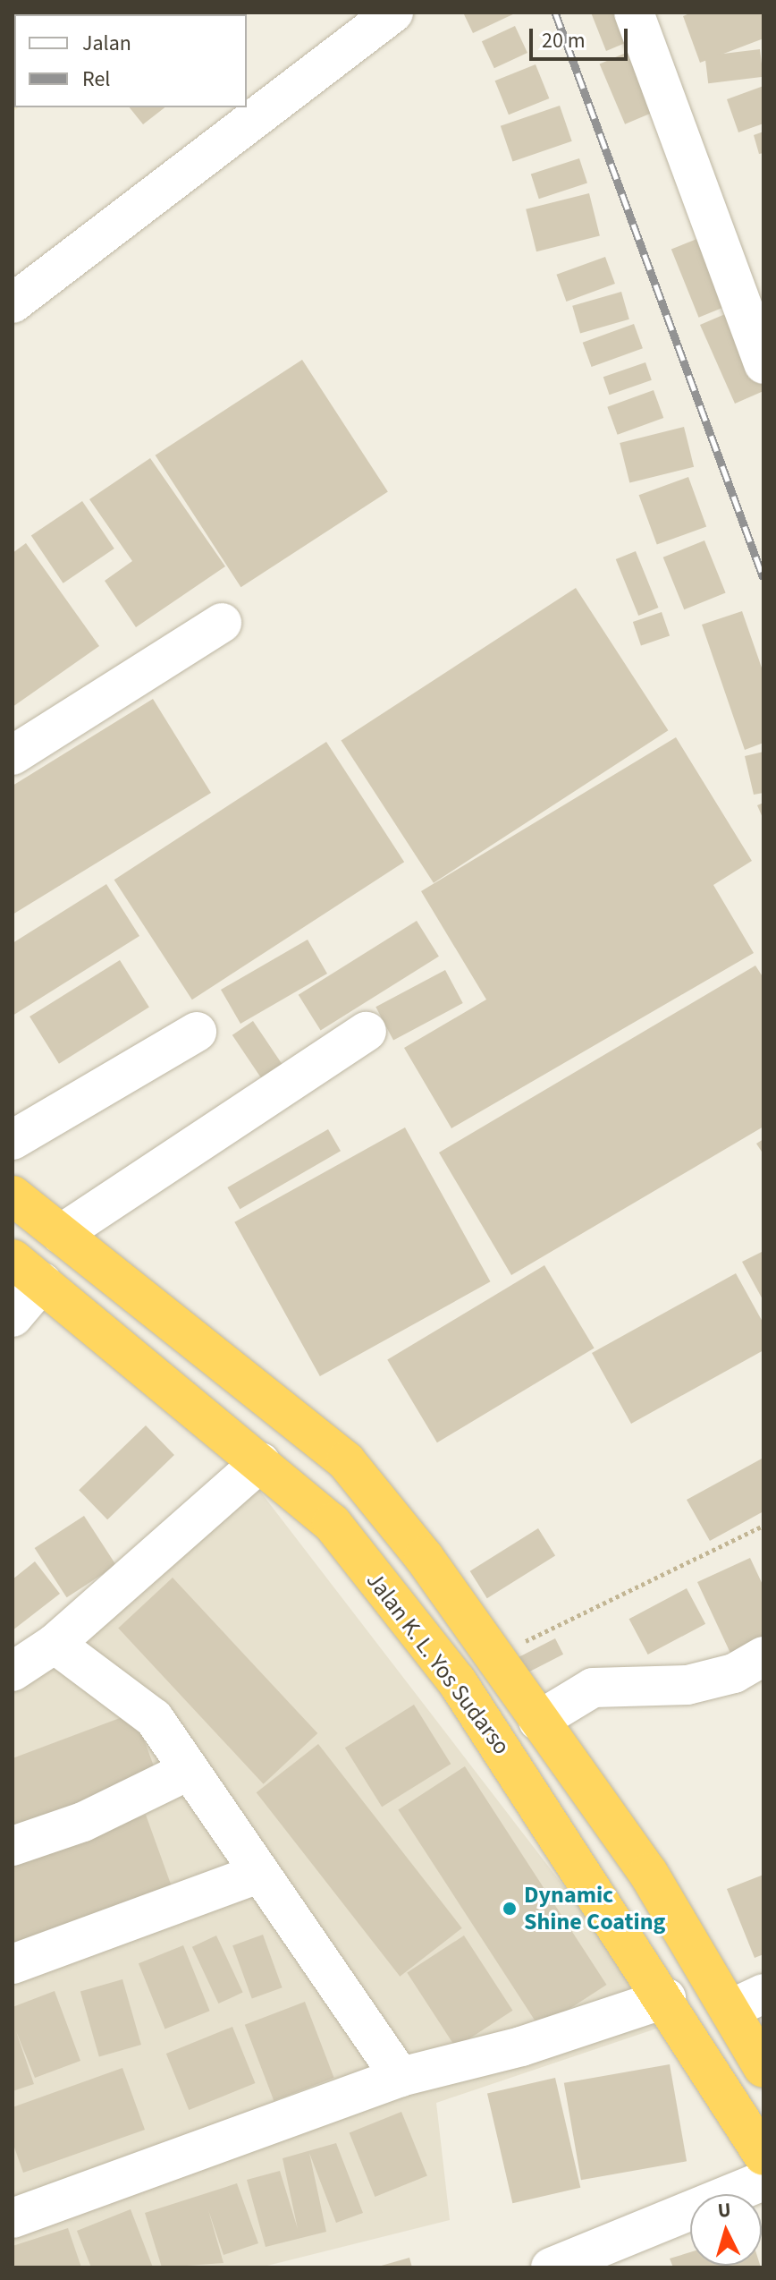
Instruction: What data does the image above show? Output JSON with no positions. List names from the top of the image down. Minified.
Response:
{"streets":{"highway":["Jalan K. L. Yos Sudarso"]},"places":["Dynamic Shine Coating"],"legend":["Jalan","Rel"],"scale_bar":"20 m","north":"top"}
